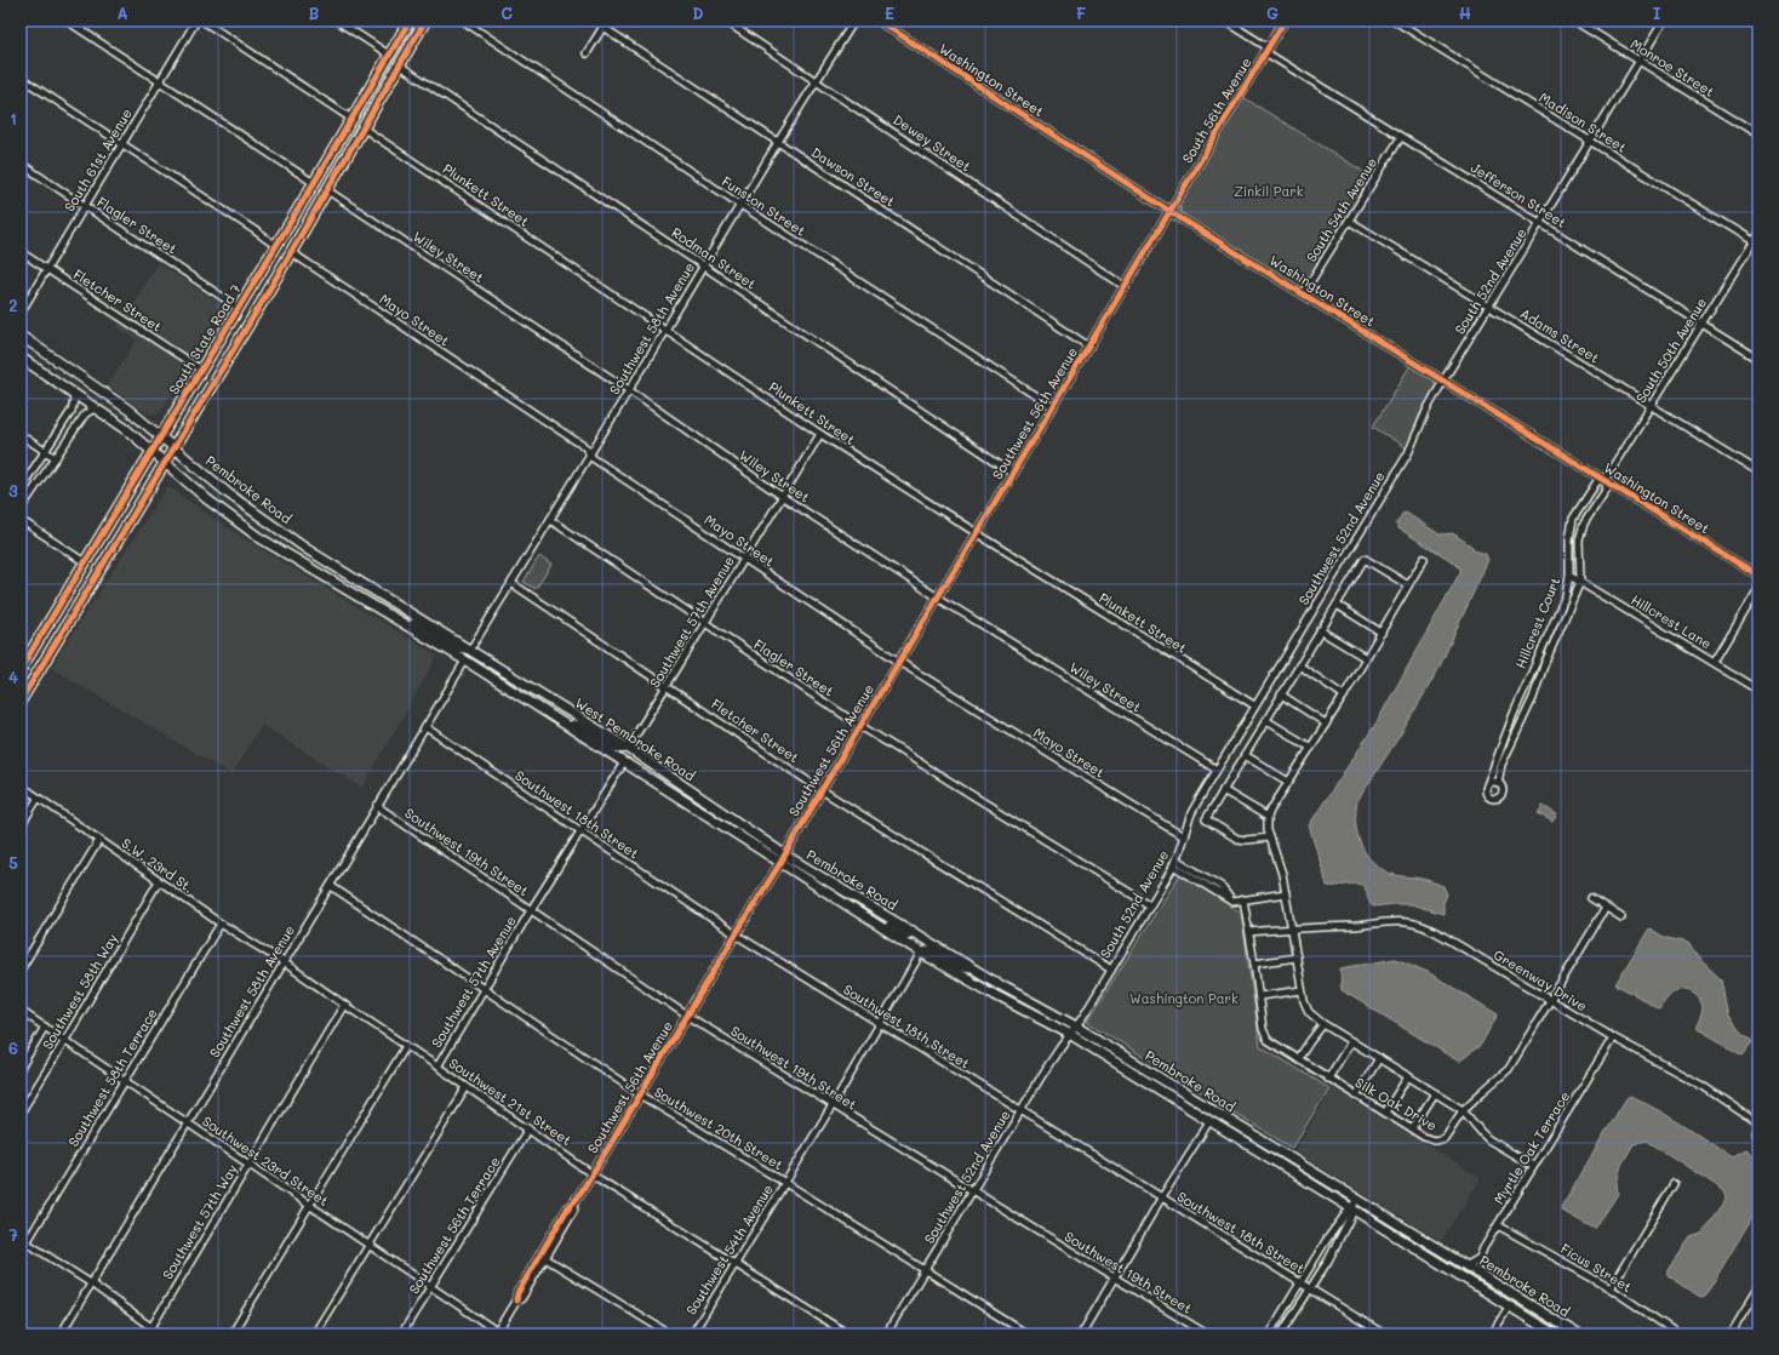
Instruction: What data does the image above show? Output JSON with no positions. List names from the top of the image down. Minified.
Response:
{"streets":{"main road":["South State Road 7","Pembroke Road","West Pembroke Road"],"street":["Monroe Street","Washington Street","South 56th Avenue","Madison Street","Dewey Street","South 61st Avenue","Dawson Street","Plunkett Street","Jefferson Street","Funston Street","South 54th Avenue","Flagler Street","Wiley Street","Rodman Street","South 52nd Avenue","Fletcher Street","Mayo Street","Southwest 58th Avenue","Adams Street","South 50th Avenue","Southwest 56th Avenue","Southwest 52nd Avenue","Southwest 57th Avenue","Hillcrest Lane","Hillcrest Court","Southwest 18th Street","Southwest 19th Street","S.W. 23rd St.","Greenway Drive","Southwest 58th Way","Southwest 58th Terrace","Southwest 21st Street","Silk Oak Drive","Southwest 20th Street","Myrtle Oak Terrace","Southwest 23rd Street","Southwest 57th Way","Southwest 56th Terrace","Southwest 54th Avenue","Ficus Street"]},"crossings":[["Monroe Street","South 52nd Avenue"],["Washington Street","South 56th Avenue"],["Washington Street","South 54th Avenue"],["Washington Street","South 52nd Avenue"],["Washington Street","South 50th Avenue"],["Washington Street","Southwest 56th Avenue"],["Washington Street","Southwest 52nd Avenue"],["Washington Street","Hillcrest Court"],["South 56th Avenue","Jefferson Street"],["South 56th Avenue","Southwest 56th Avenue"],["Madison Street","South 52nd Avenue"],["Madison Street","South 50th Avenue"],["Dewey Street","Southwest 58th Avenue"],["Dewey Street","Southwest 56th Avenue"],["South 61st Avenue","Flagler Street"],["South 61st Avenue","Fletcher Street"],["Dawson Street","Southwest 58th Avenue"],["Dawson Street","Southwest 56th Avenue"],["Plunkett Street","South 52nd Avenue"],["Plunkett Street","Southwest 58th Avenue"],["Plunkett Street","Southwest 56th Avenue"],["Plunkett Street","Southwest 52nd Avenue"],["Plunkett Street","Southwest 57th Avenue"],["Jefferson Street","South 54th Avenue"],["Jefferson Street","South 52nd Avenue"],["Jefferson Street","South 50th Avenue"],["Funston Street","Southwest 58th Avenue"],["Funston Street","Southwest 56th Avenue"],["South 54th Avenue","Adams Street"],["Flagler Street","South 52nd Avenue"],["Flagler Street","Southwest 58th Avenue"],["Flagler Street","South State Road 7"],["Flagler Street","Southwest 56th Avenue"],["Flagler Street","Southwest 57th Avenue"],["Wiley Street","South 52nd Avenue"],["Wiley Street","Southwest 58th Avenue"],["Wiley Street","Southwest 56th Avenue"],["Wiley Street","Southwest 57th Avenue"],["Rodman Street","Southwest 58th Avenue"],["Rodman Street","Southwest 56th Avenue"],["South 52nd Avenue","Fletcher Street"],["South 52nd Avenue","Mayo Street"],["South 52nd Avenue","Adams Street"],["South 52nd Avenue","Pembroke Road"],["South 52nd Avenue","Southwest 52nd Avenue"],["Fletcher Street","Southwest 58th Avenue"],["Fletcher Street","South State Road 7"],["Fletcher Street","Southwest 56th Avenue"],["Fletcher Street","Southwest 57th Avenue"],["Mayo Street","Southwest 58th Avenue"],["Mayo Street","Southwest 56th Avenue"],["Mayo Street","Southwest 57th Avenue"],["Southwest 58th Avenue","Pembroke Road"],["Southwest 58th Avenue","West Pembroke Road"],["Southwest 58th Avenue","Southwest 18th Street"],["Southwest 58th Avenue","Southwest 19th Street"],["Southwest 58th Avenue","S.W. 23rd St."],["Southwest 58th Avenue","Southwest 21st Street"],["Southwest 58th Avenue","Southwest 20th Street"],["Southwest 58th Avenue","Southwest 23rd Street"],["Adams Street","South 50th Avenue"],["South State Road 7","Pembroke Road"],["South 50th Avenue","Hillcrest Court"],["Southwest 56th Avenue","Pembroke Road"],["Southwest 56th Avenue","West Pembroke Road"],["Southwest 56th Avenue","Southwest 18th Street"],["Southwest 56th Avenue","Southwest 19th Street"],["Southwest 56th Avenue","Southwest 21st Street"],["Southwest 56th Avenue","Southwest 20th Street"],["Southwest 56th Avenue","Southwest 23rd Street"],["Pembroke Road","Southwest 52nd Avenue"],["Pembroke Road","West Pembroke Road"],["Pembroke Road","Myrtle Oak Terrace"],["Pembroke Road","Southwest 54th Avenue"],["Southwest 52nd Avenue","Southwest 18th Street"],["Southwest 52nd Avenue","Southwest 19th Street"],["Southwest 52nd Avenue","Southwest 20th Street"],["Southwest 57th Avenue","West Pembroke Road"],["Southwest 57th Avenue","Southwest 18th Street"],["Southwest 57th Avenue","Southwest 19th Street"],["Southwest 57th Avenue","Southwest 21st Street"],["Southwest 57th Avenue","Southwest 20th Street"],["Hillcrest Lane","Hillcrest Court"],["Southwest 18th Street","Southwest 54th Avenue"],["Southwest 19th Street","Southwest 54th Avenue"],["S.W. 23rd St.","Southwest 58th Way"],["S.W. 23rd St.","Southwest 58th Terrace"],["S.W. 23rd St.","Southwest 21st Street"],["Greenway Drive","Silk Oak Drive"],["Greenway Drive","Myrtle Oak Terrace"],["Southwest 58th Way","Southwest 23rd Street"],["Southwest 58th Terrace","Southwest 23rd Street"],["Southwest 21st Street","Southwest 57th Way"],["Southwest 21st Street","Southwest 56th Terrace"],["Southwest 21st Street","Southwest 54th Avenue"],["Southwest 20th Street","Southwest 54th Avenue"],["Myrtle Oak Terrace","Ficus Street"],["Southwest 23rd Street","Southwest 57th Way"],["Southwest 23rd Street","Southwest 56th Terrace"]],"parks":["Zinkil Park","Washington Park"],"grid":{"columns":["A","B","C","D","E","F","G","H","I"],"rows":["1","2","3","4","5","6","7"]}}
